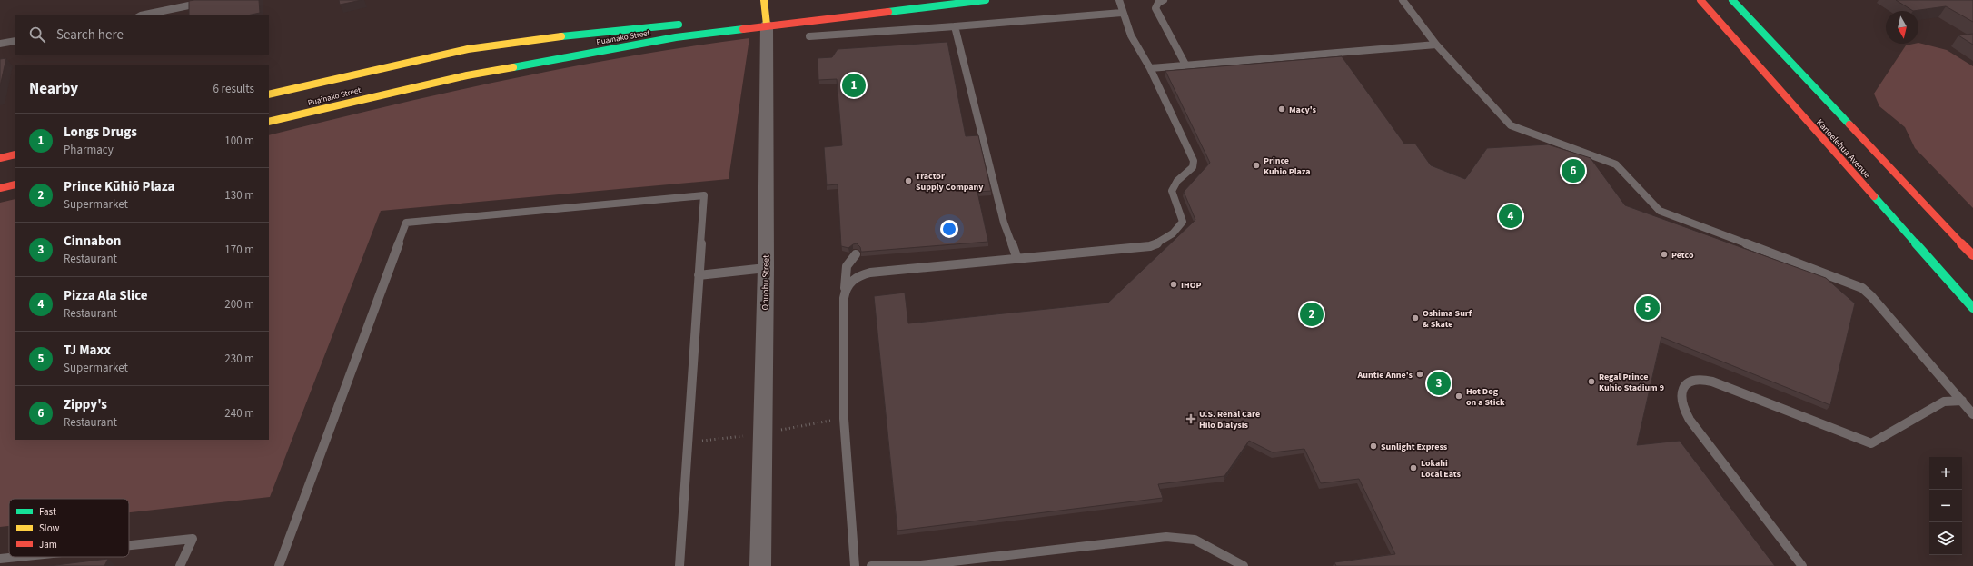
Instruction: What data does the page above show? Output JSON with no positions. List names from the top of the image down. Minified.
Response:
{"streets":{"main road":["Puainako Street","Kanoelehua Avenue","Ohuohu Street"]},"crossings":[["Puainako Street","Ohuohu Street"]],"places":{"other":["Macy's","Prince Kuhio Plaza","Tractor Supply Company","Petco","IHOP","Oshima Surf & Skate","Auntie Anne's","Regal Prince Kuhio Stadium 9","Hot Dog on a Stick","Sunlight Express","Lokahi Local Eats"],"health":["U.S. Renal Care Hilo Dialysis"]},"legend":["Fast","Slow","Jam"],"north":"bottom","page":{"search":"Search here","heading":["Nearby","6 results"],"pins":["1","6","4","5","2","3"],"list":[{"mark":"1","name":"Longs Drugs","note":"Pharmacy","value":"100 m"},{"mark":"2","name":"Prince Kūhiō Plaza","note":"Supermarket","value":"130 m"},{"mark":"3","name":"Cinnabon","note":"Restaurant","value":"170 m"},{"mark":"4","name":"Pizza Ala Slice","note":"Restaurant","value":"200 m"},{"mark":"5","name":"TJ Maxx","note":"Supermarket","value":"230 m"},{"mark":"6","name":"Zippy's","note":"Restaurant","value":"240 m"}],"map_buttons":["+","−"]}}
